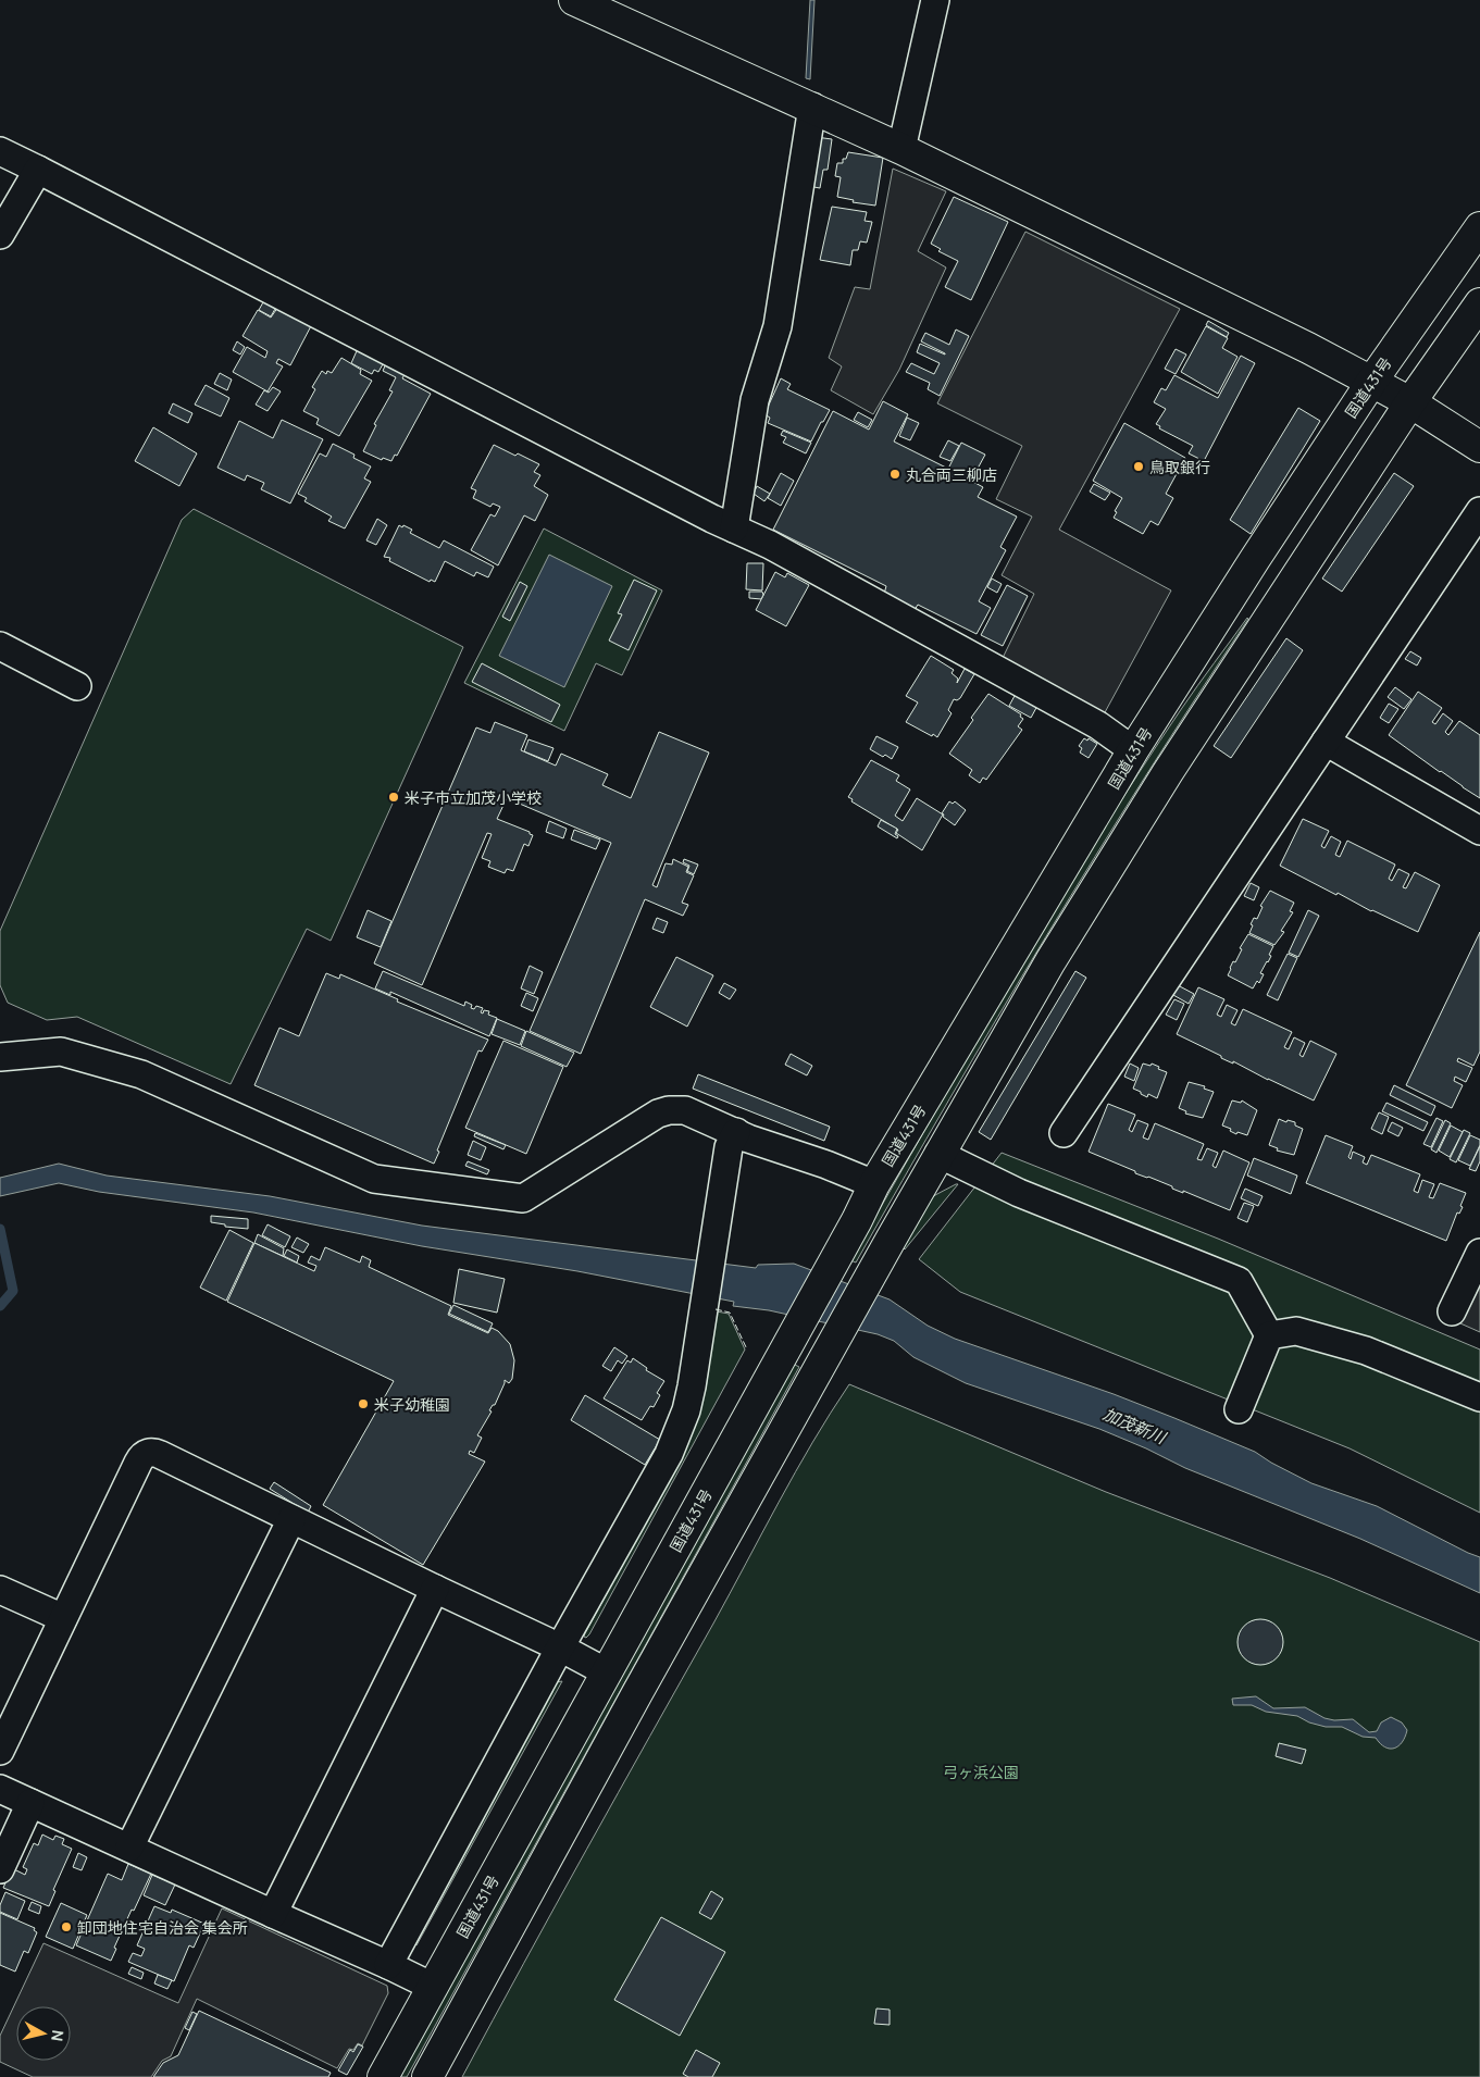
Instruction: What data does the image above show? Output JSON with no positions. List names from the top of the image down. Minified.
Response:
{"streets":{"main road":["国道431号"]},"water":["加茂新川"],"parks":["弓ヶ浜公園"],"places":["鳥取銀行","丸合両三柳店","米子市立加茂小学校","米子幼稚園","卸団地住宅自治会 集会所"],"north":"right"}
